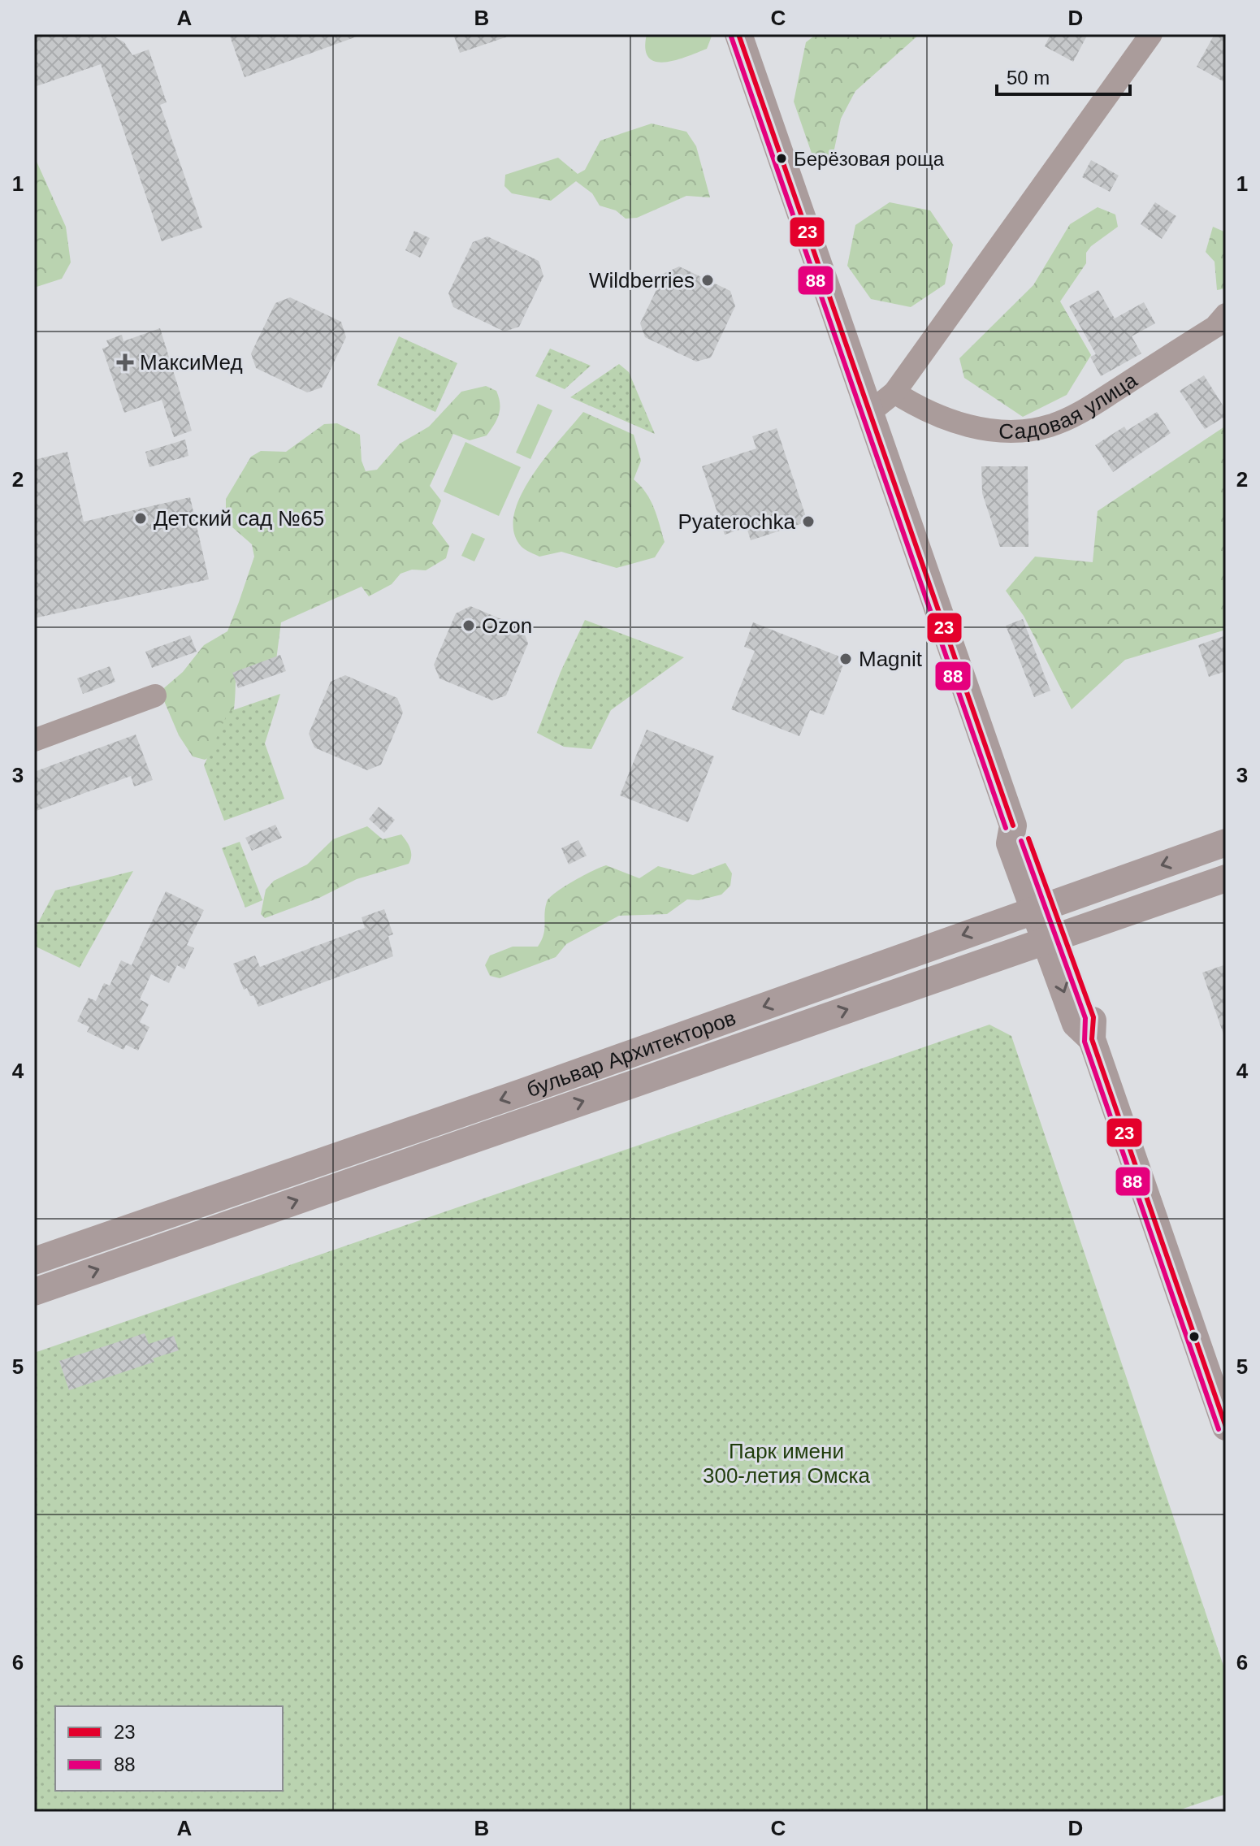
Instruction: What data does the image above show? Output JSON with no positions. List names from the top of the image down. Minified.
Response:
{"streets":{"main road":["бульвар Архитекторов"],"street":["Садовая улица"]},"parks":["Парк имени 300-летия Омска"],"places":{"other":["Берёзовая роща","Wildberries","Детский сад №65","Pyaterochka","Ozon","Magnit"],"health":["МаксиМед"]},"lines":["transit line 23","transit line 88"],"legend":["23","88"],"scale_bar":"50 m","grid":{"columns":["A","B","C","D"],"rows":["1","2","3","4","5","6"]}}
